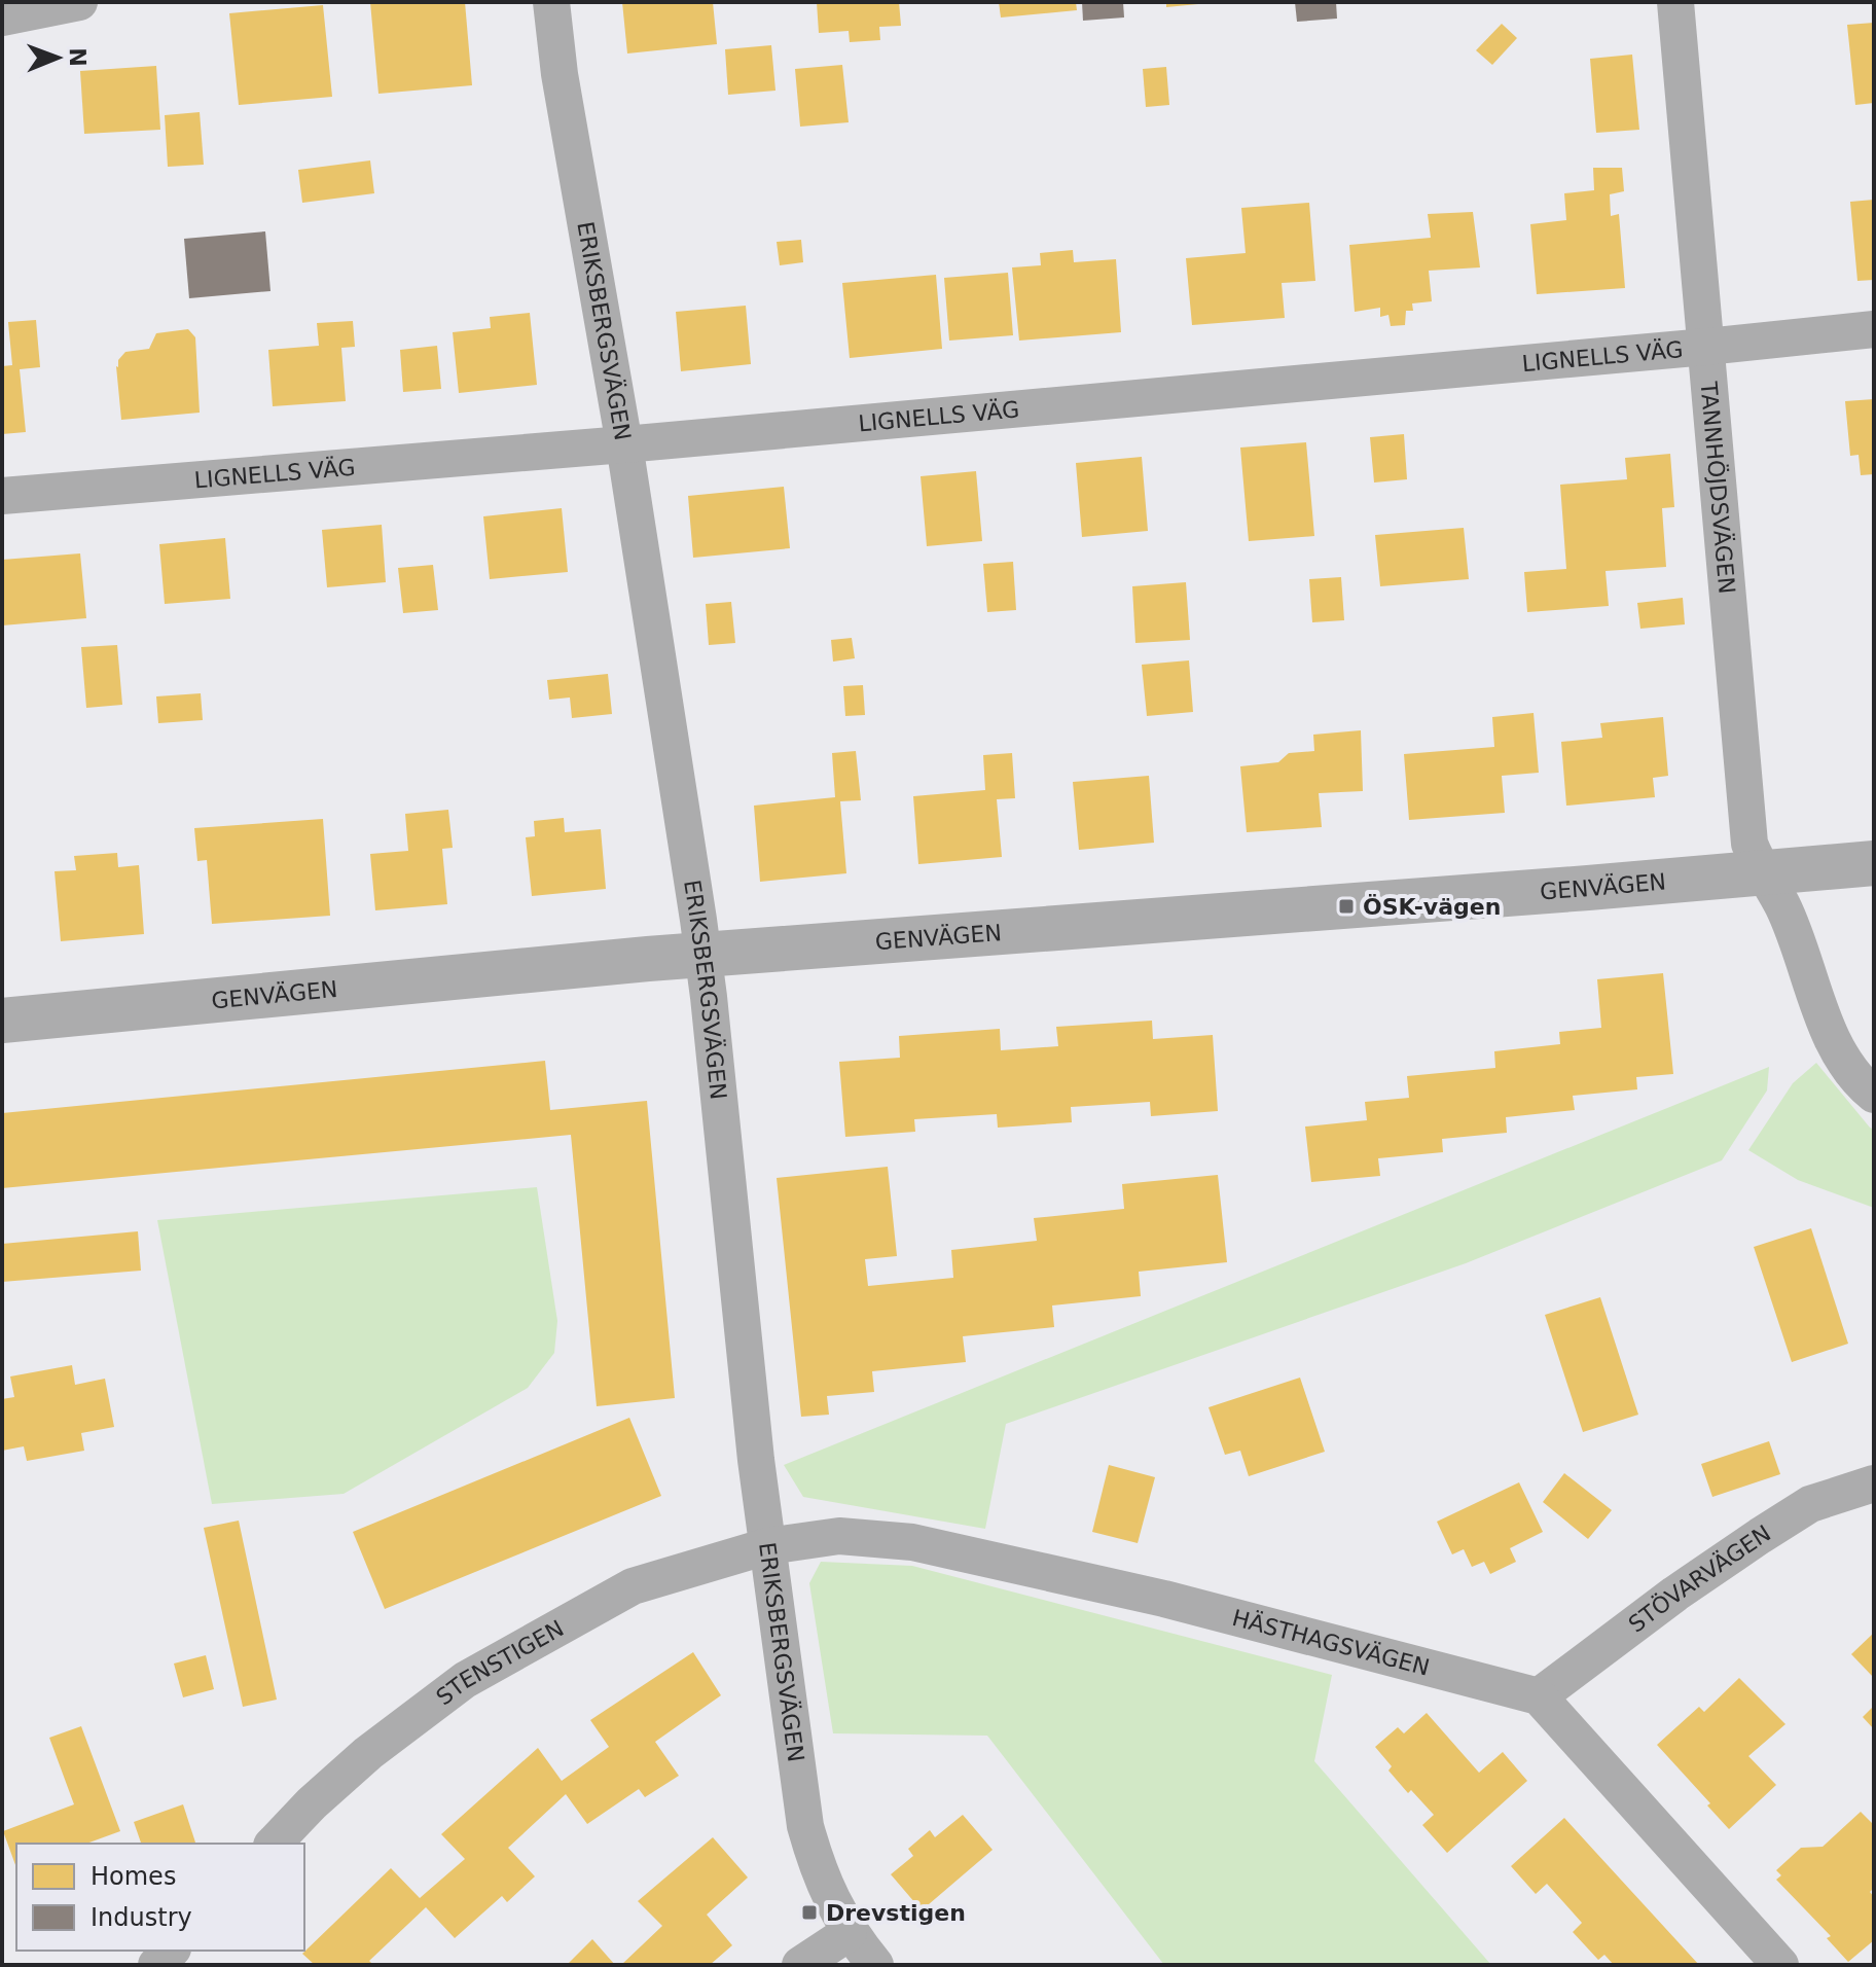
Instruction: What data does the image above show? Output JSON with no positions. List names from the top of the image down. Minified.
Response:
{"streets":{"street":["ERIKSBERGSVÄGEN","LIGNELLS VÄG","TANNHÖJDSVÄGEN","GENVÄGEN","STÖVARVÄGEN","HÄSTHAGSVÄGEN","STENSTIGEN"]},"crossings":[["ERIKSBERGSVÄGEN","LIGNELLS VÄG"],["ERIKSBERGSVÄGEN","GENVÄGEN"],["ERIKSBERGSVÄGEN","HÄSTHAGSVÄGEN"],["ERIKSBERGSVÄGEN","STENSTIGEN"],["LIGNELLS VÄG","TANNHÖJDSVÄGEN"],["TANNHÖJDSVÄGEN","GENVÄGEN"],["STÖVARVÄGEN","HÄSTHAGSVÄGEN"],["HÄSTHAGSVÄGEN","STENSTIGEN"]],"places":{"transit":["ÖSK-vägen","Drevstigen"]},"legend":["Homes","Industry"],"north":"right"}
